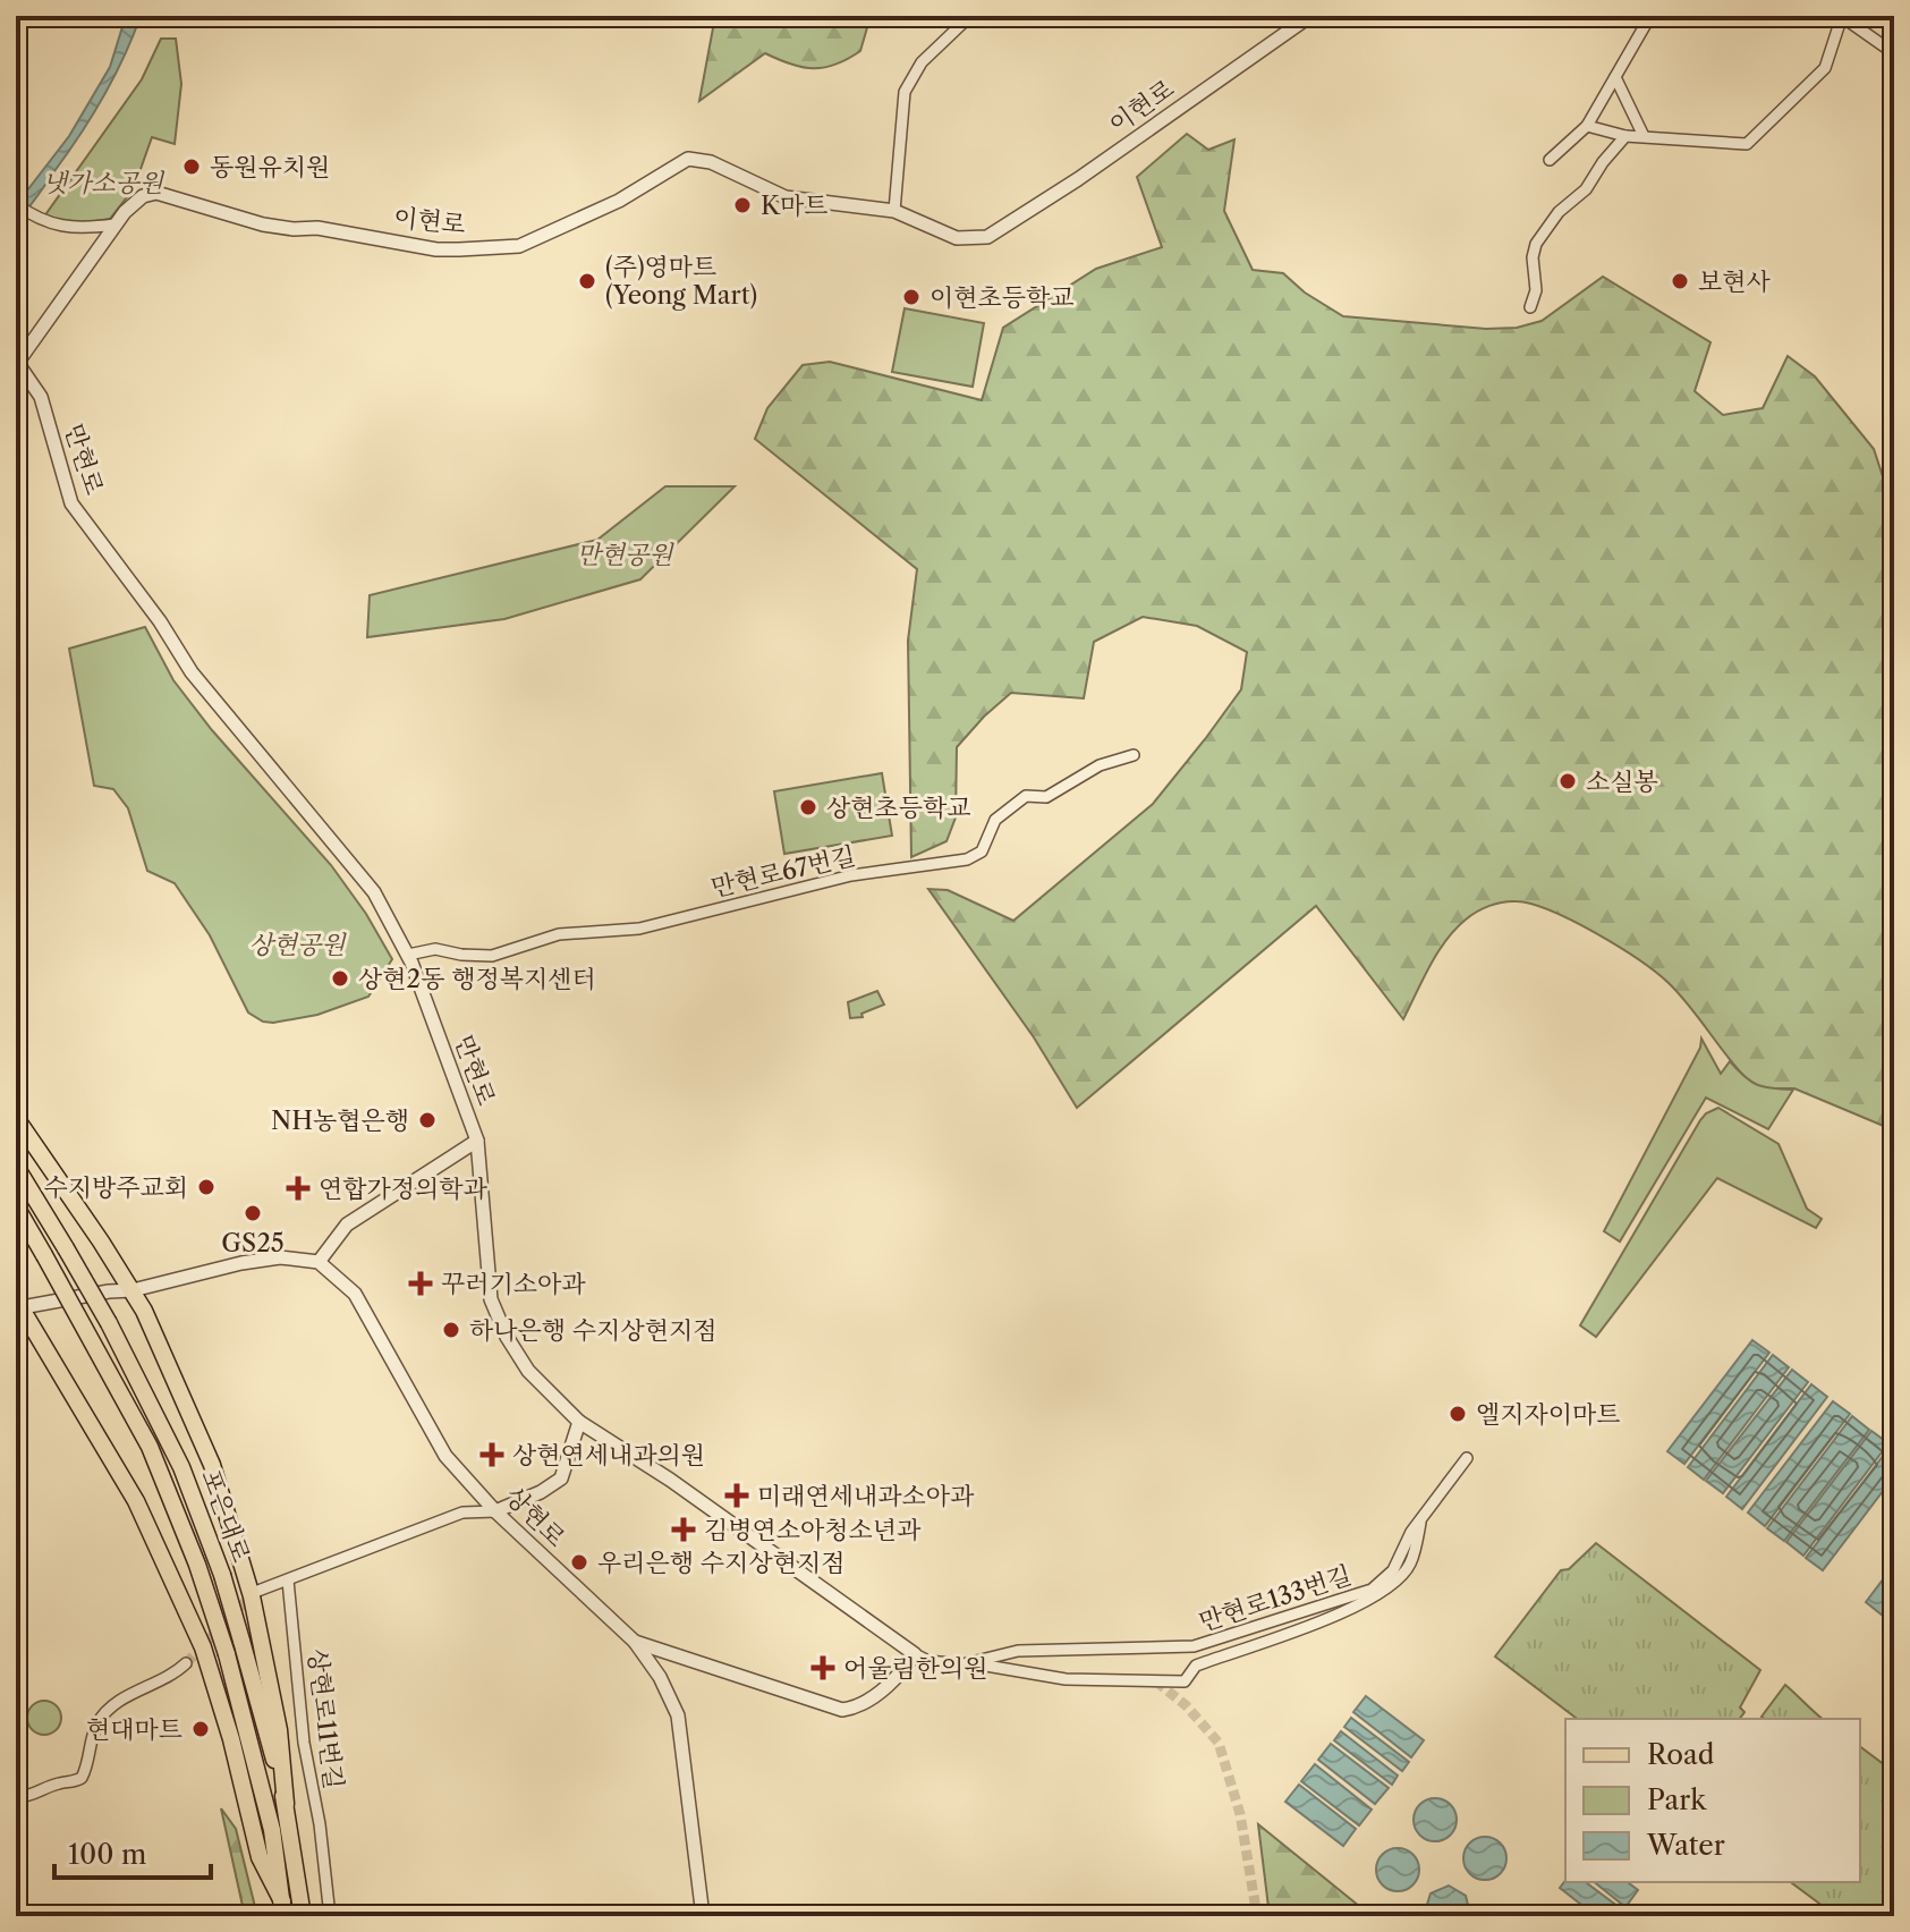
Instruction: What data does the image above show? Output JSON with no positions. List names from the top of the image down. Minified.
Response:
{"streets":{"main road":["포은대로"],"street":["이현로","만현로","만현로67번길","상현로","만현로133번길","상현로11번길"]},"crossings":[["이현로","만현로"],["만현로","만현로67번길"],["만현로","만현로133번길"]],"parks":["냇가소공원","만현공원","상현공원"],"places":{"other":["동원유치원","K마트","(주)영마트 (Yeong Mart)","보현사","이현초등학교","소실봉","상현초등학교","상현2동 행정복지센터","NH농협은행","수지방주교회","GS25","하나은행 수지상현지점","엘지자이마트","우리은행 수지상현지점","현대마트"],"health":["연합가정의학과","꾸러기소아과","상현연세내과의원","미래연세내과소아과","김병연소아청소년과","어울림한의원"]},"legend":["Road","Park","Water"],"scale_bar":"100 m"}
